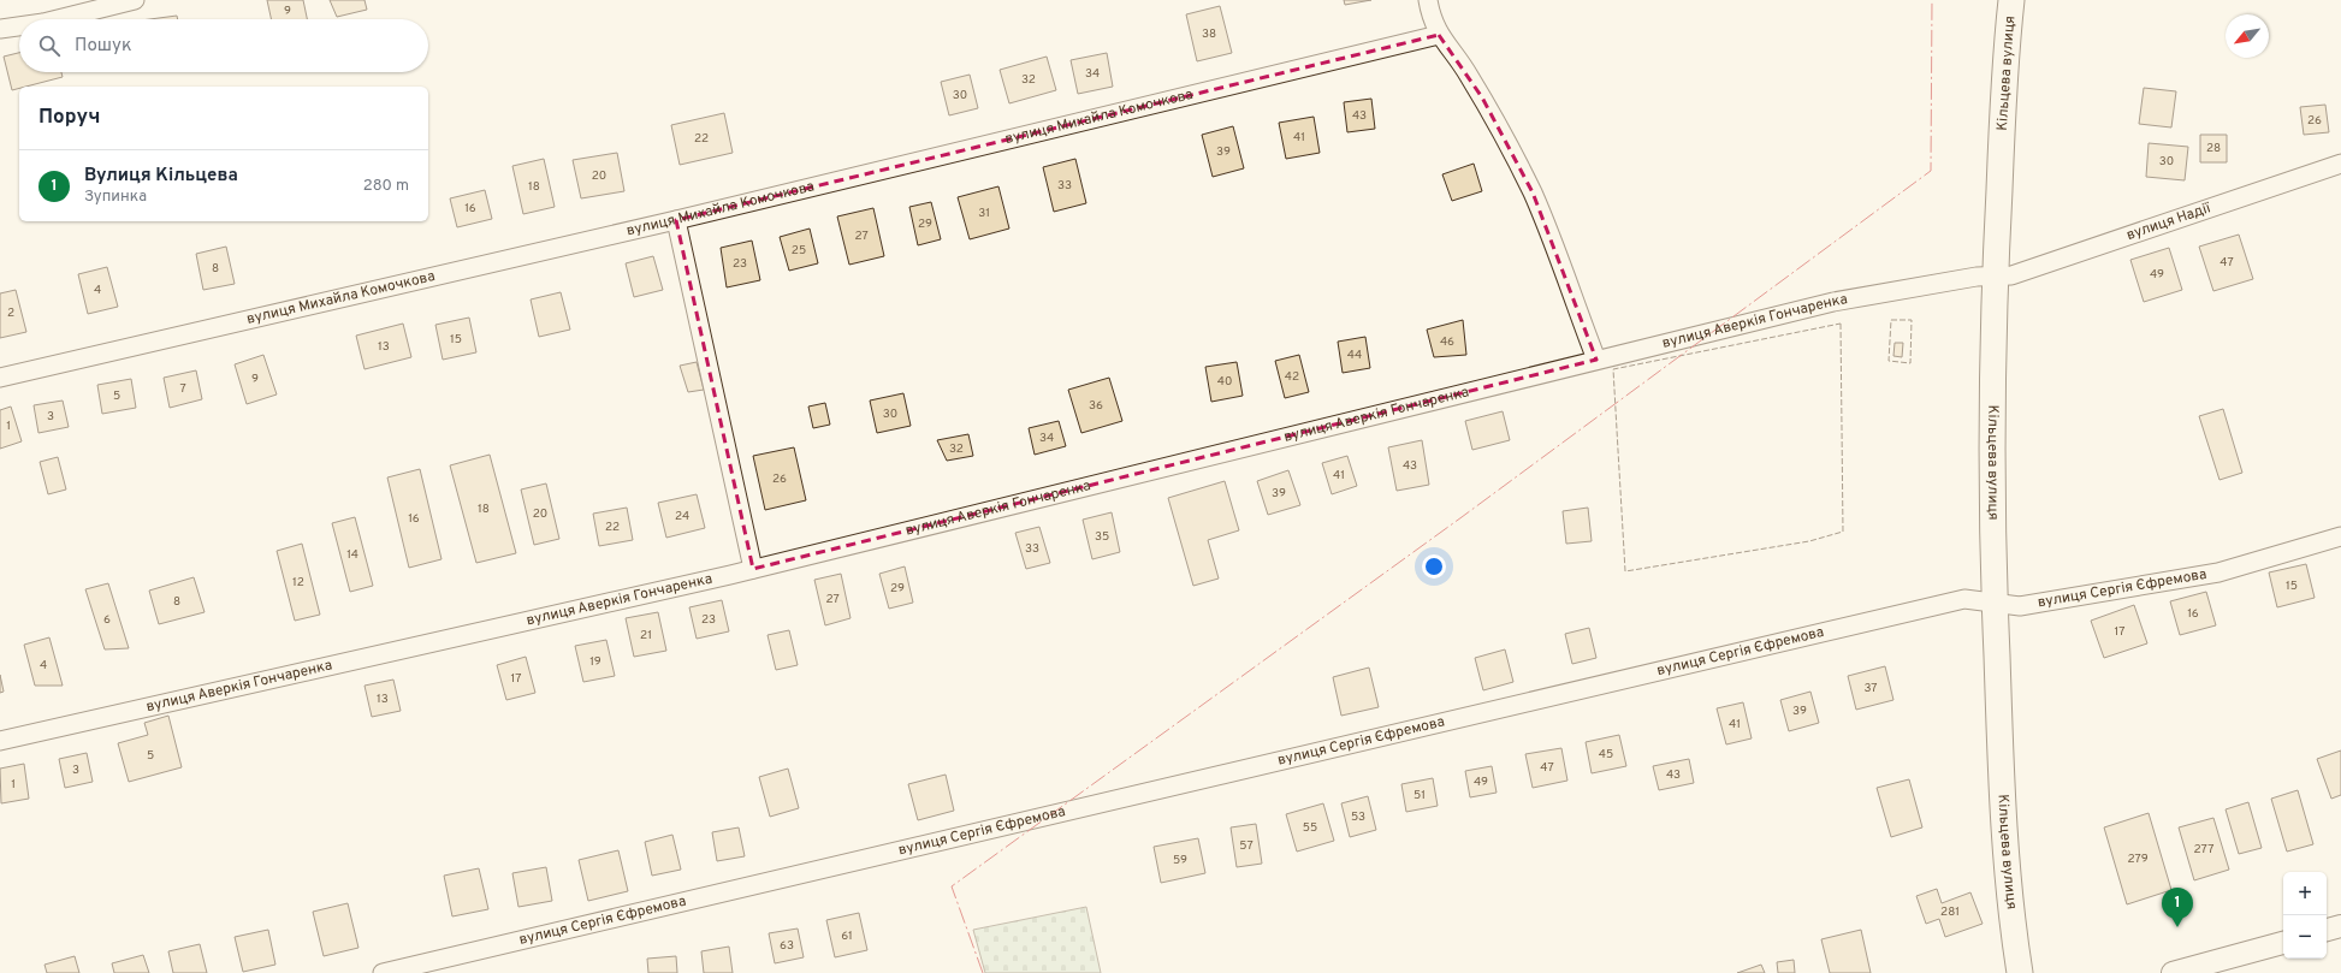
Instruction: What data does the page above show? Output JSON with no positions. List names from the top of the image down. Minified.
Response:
{"streets":{"main road":["Кільцева вулиця"],"street":["вулиця Михайла Комочкова","вулиця Надії","вулиця Аверкія Гончаренка","вулиця Сергія Єфремова"]},"crossings":[["Кільцева вулиця","вулиця Надії"],["Кільцева вулиця","вулиця Аверкія Гончаренка"],["Кільцева вулиця","вулиця Сергія Єфремова"],["вулиця Надії","вулиця Аверкія Гончаренка"]],"house_numbers":["9","38","34","32","30","43","26","41","22","28","39","30","20","33","18","16","31","29","27","25","47","23","8","49","4","2","15","46","13","44","42","9","40","7","5","36","30","3","1","34","32","43","41","26","39","18","20","24","16","22","35","33","14","12","15","29","27","8","16","6","23","17","21","19","4","17","37","13","39","41","45","5","47","3","43","49","1","51","53","55","57","277","279","59","281","61","63"],"north":"bottom left","page":{"search":"Пошук","heading":"Поруч","list":[{"mark":"1","name":"Вулиця Кільцева","note":"Зупинка","value":"280 m"}],"map_buttons":["+","−"],"pins":"1"}}
